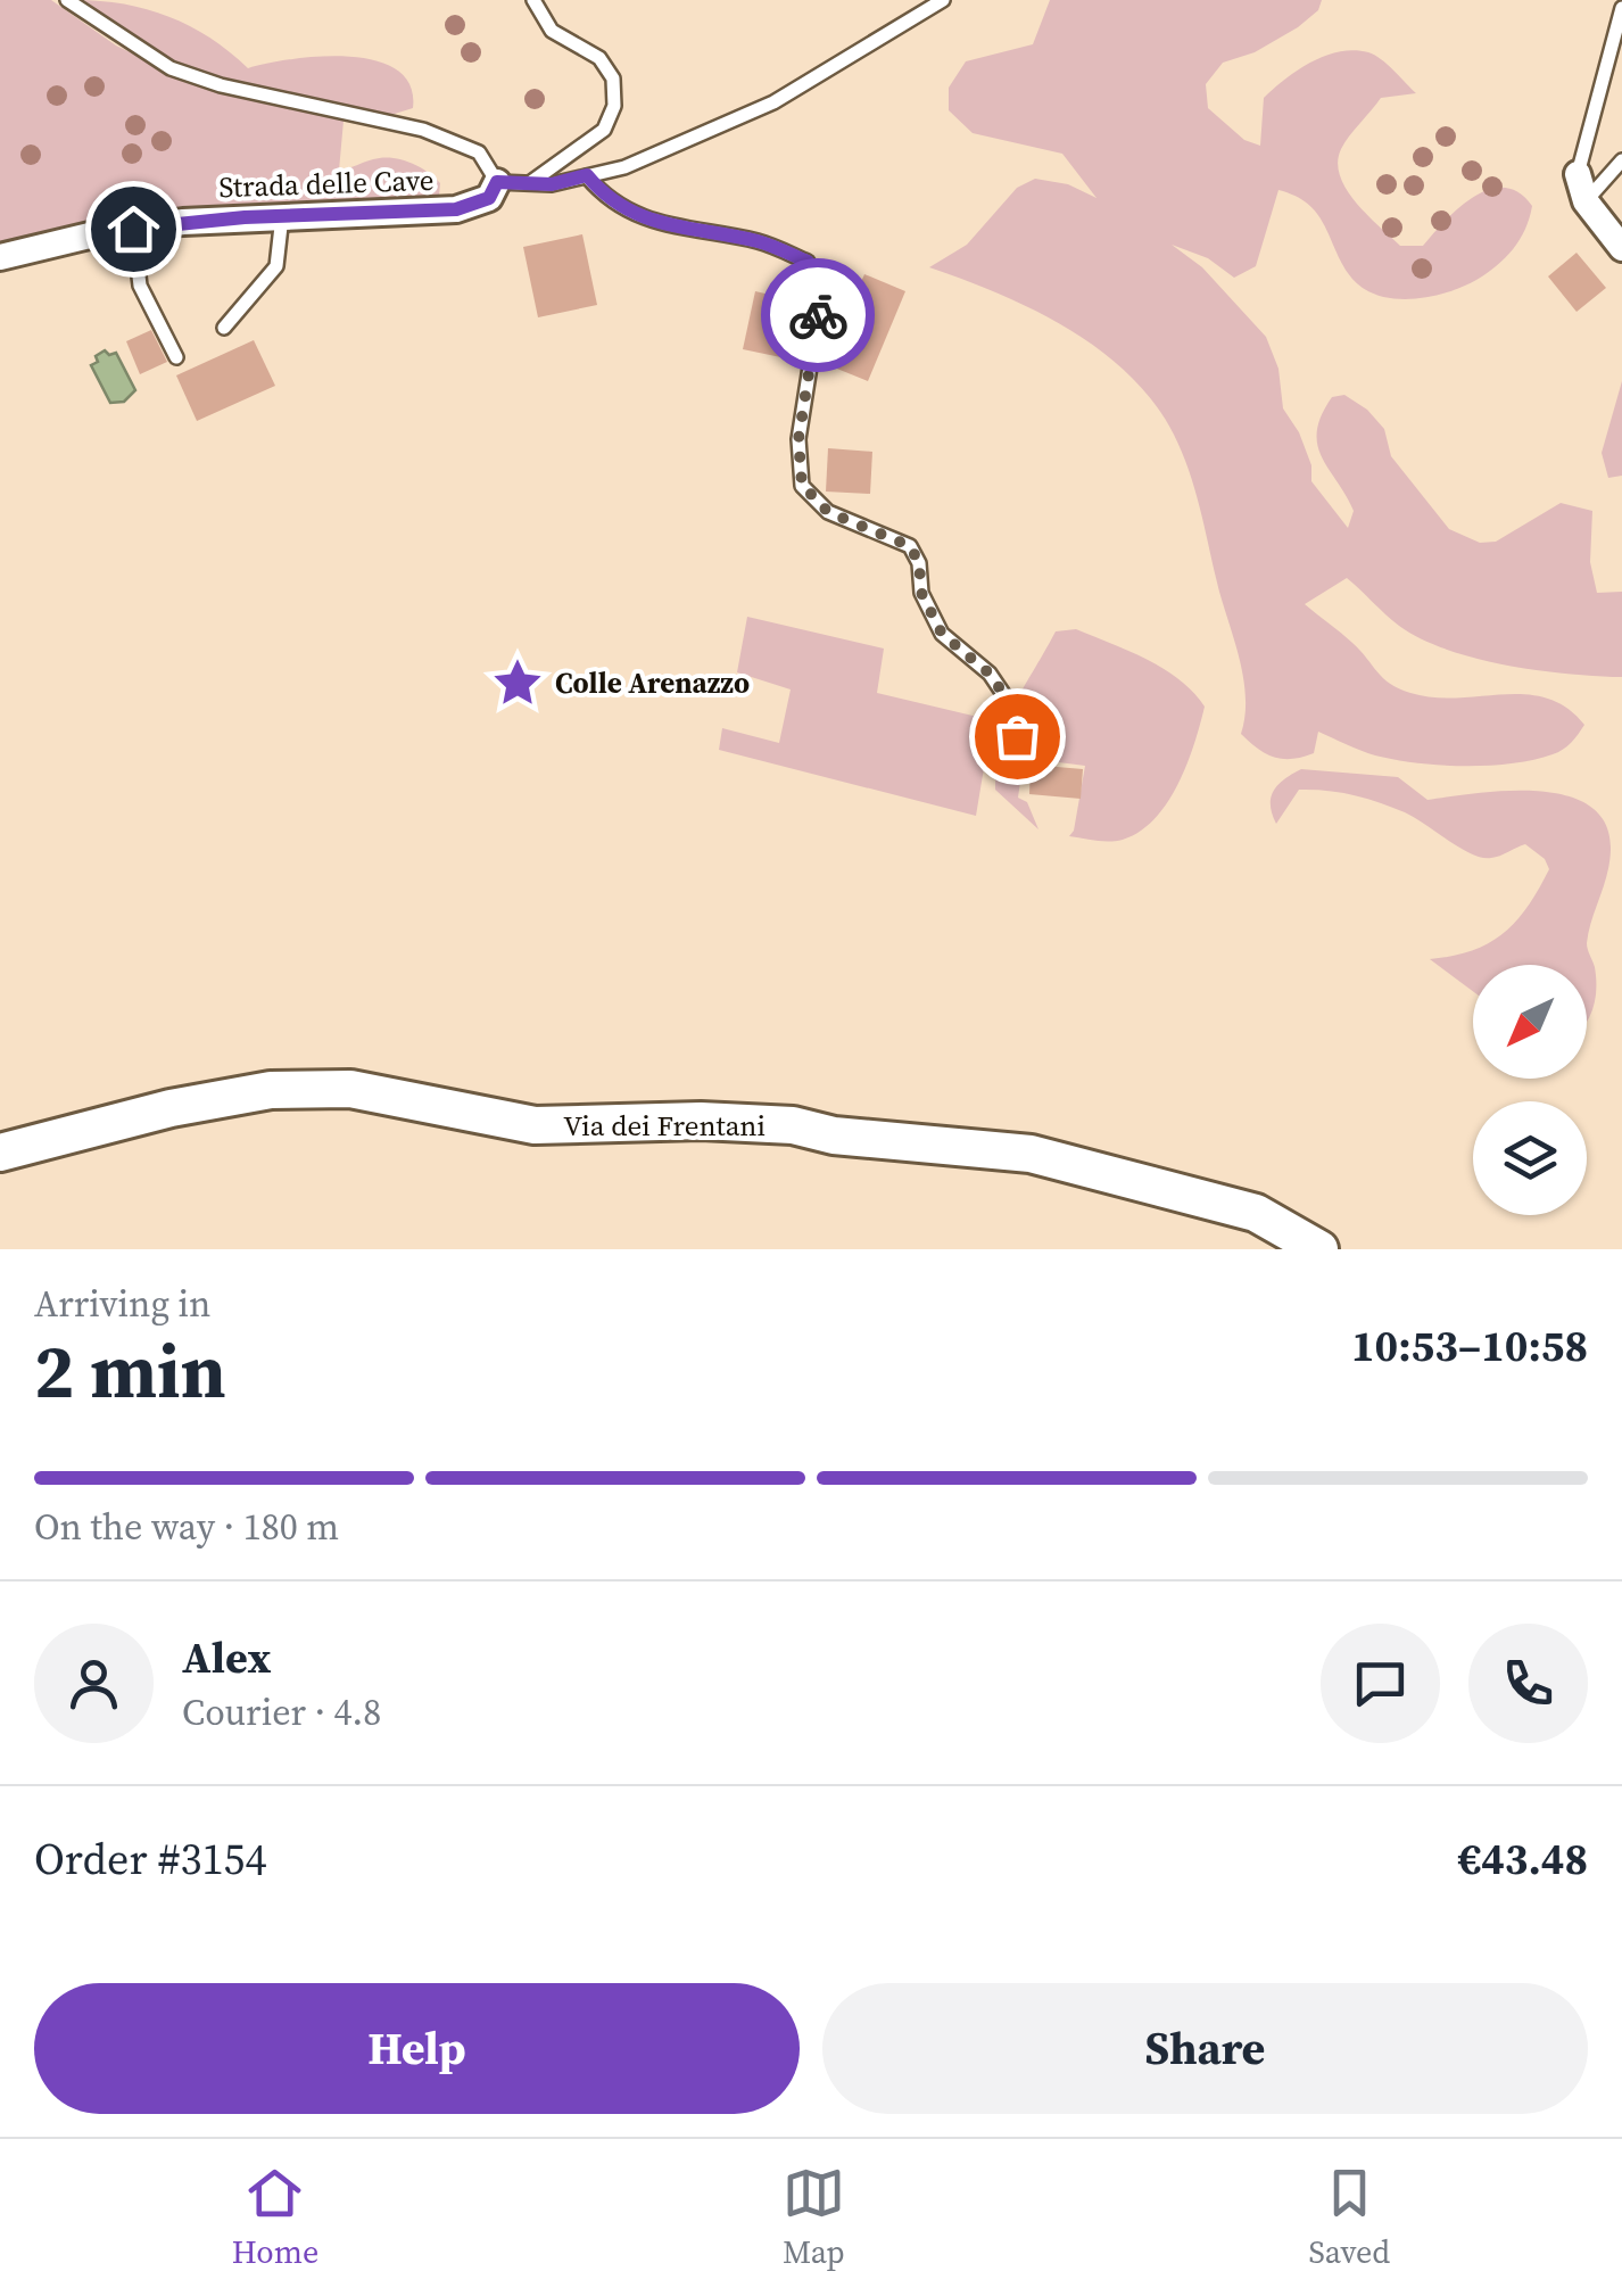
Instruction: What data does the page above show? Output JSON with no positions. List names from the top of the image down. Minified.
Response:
{"streets":{"main road":["Via dei Frentani"],"street":["Strada delle Cave"]},"places":{"place":["Colle Arenazzo"]},"north":"bottom left","page":{"heading":["2 min","Arriving in","10:53–10:58"],"panel":["Alex","Courier · 4.8","Order #3154","€43.48"],"bar":"On the way · 180 m","buttons":["Help","Share"],"tabs":["Home","Map","Saved"]}}
